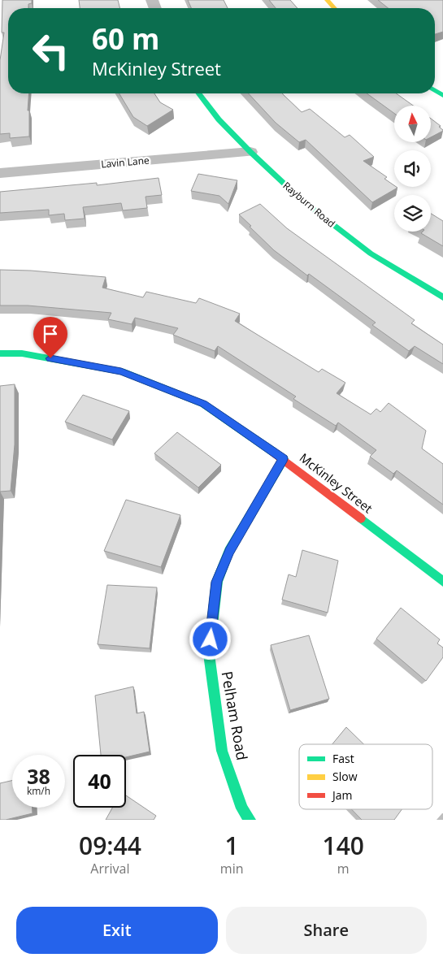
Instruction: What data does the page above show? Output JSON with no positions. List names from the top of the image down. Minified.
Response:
{"streets":{"street":["Lavin Lane","Rayburn Road","McKinley Street","Pelham Road"]},"crossings":[["Lavin Lane","Rayburn Road"],["McKinley Street","Pelham Road"]],"legend":["Fast","Slow","Jam"],"north":"top","page":{"turn":["60 m","McKinley Street"],"speed":"38 km/h","limit":"40","eta":["09:44","Arrival","1","min","140","m"],"buttons":["Exit","Share"]}}
